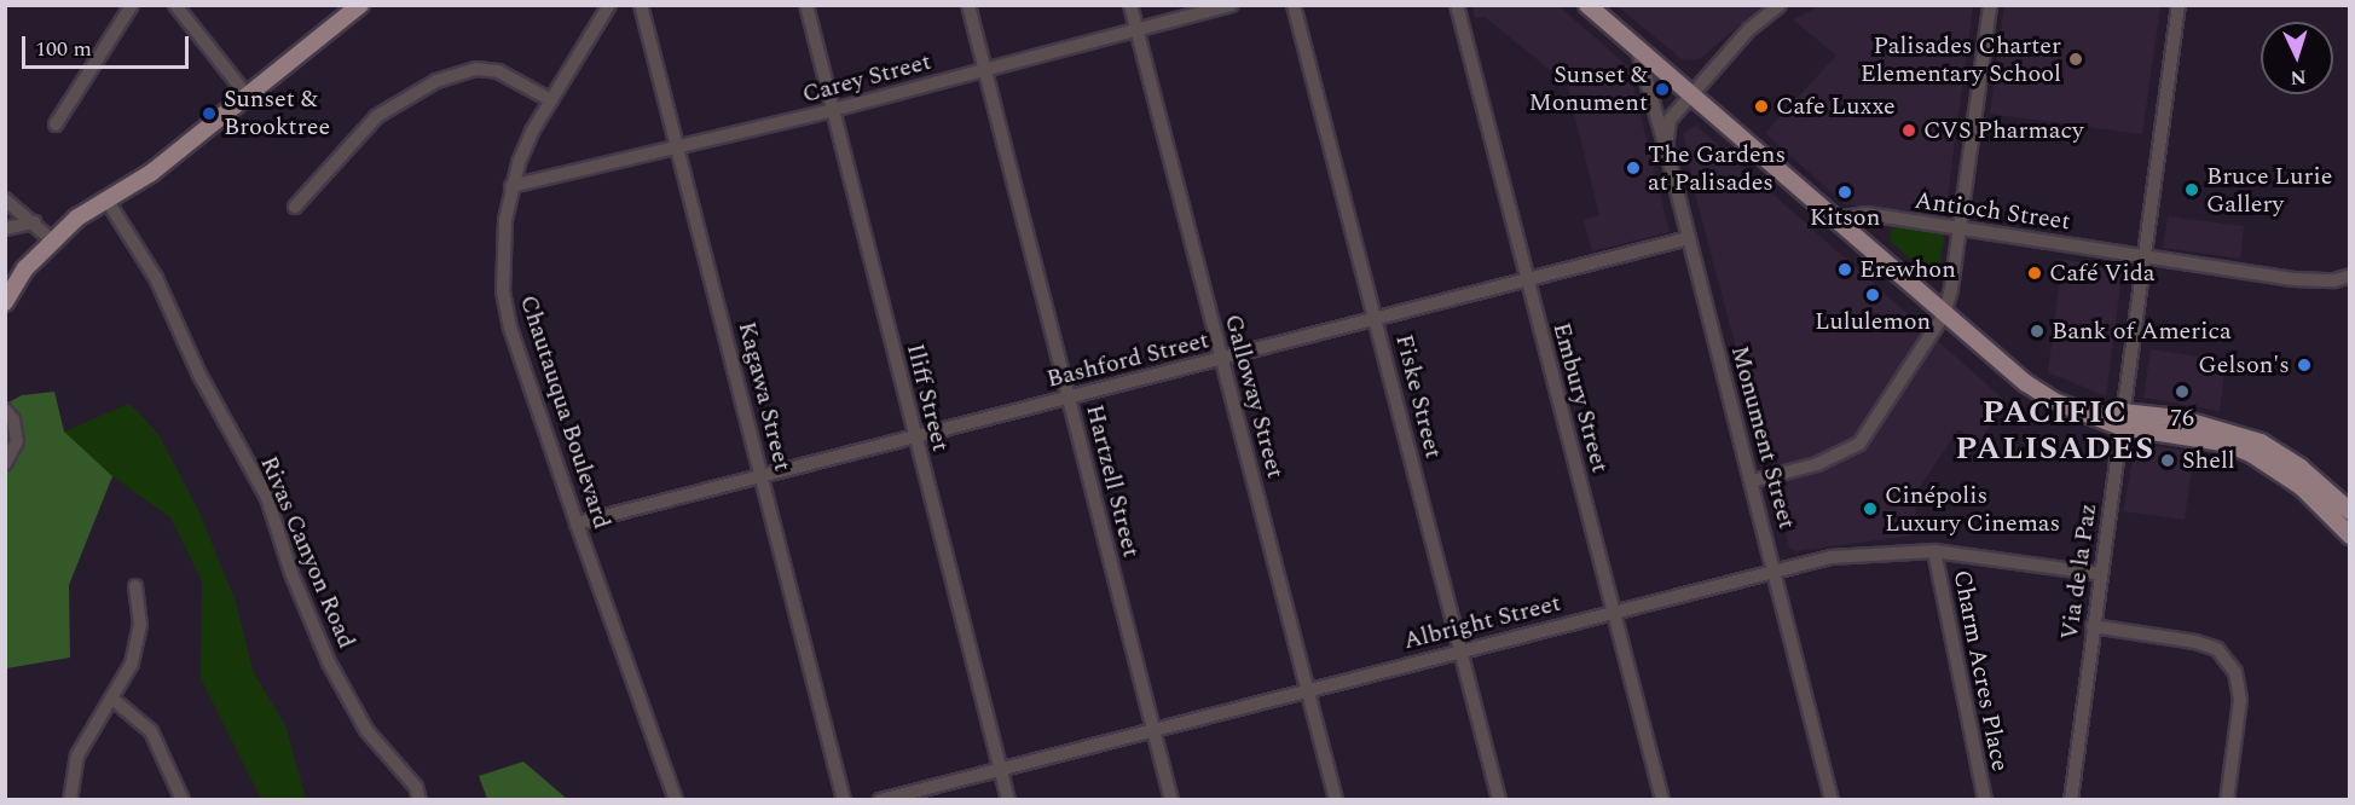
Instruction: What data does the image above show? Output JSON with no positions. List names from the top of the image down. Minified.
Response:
{"streets":{"street":["Carey Street","Antioch Street","Bashford Street","Kagawa Street","Galloway Street","Fiske Street","Iliff Street","Embury Street","Chautauqua Boulevard","Monument Street","Hartzell Street","Rivas Canyon Road","Via de la Paz","Albright Street","Charm Acres Place"]},"crossings":[["Carey Street","Kagawa Street"],["Carey Street","Galloway Street"],["Carey Street","Iliff Street"],["Carey Street","Chautauqua Boulevard"],["Carey Street","Hartzell Street"],["Antioch Street","Via de la Paz"],["Bashford Street","Kagawa Street"],["Bashford Street","Galloway Street"],["Bashford Street","Fiske Street"],["Bashford Street","Iliff Street"],["Bashford Street","Embury Street"],["Bashford Street","Chautauqua Boulevard"],["Bashford Street","Monument Street"],["Bashford Street","Hartzell Street"],["Galloway Street","Albright Street"],["Fiske Street","Albright Street"],["Iliff Street","Albright Street"],["Embury Street","Albright Street"],["Monument Street","Albright Street"],["Hartzell Street","Albright Street"],["Via de la Paz","Albright Street"],["Albright Street","Charm Acres Place"]],"districts":["PACIFIC PALISADES"],"places":["Palisades Charter Elementary School","Sunset & Monument","Cafe Luxxe","Sunset & Brooktree","CVS Pharmacy","The Gardens at Palisades","Bruce Lurie Gallery","Kitson","Erewhon","Café Vida","Lululemon","Bank of America","Gelson's","76","Shell","Cinépolis Luxury Cinemas"],"scale_bar":"100 m","north":"bottom"}
